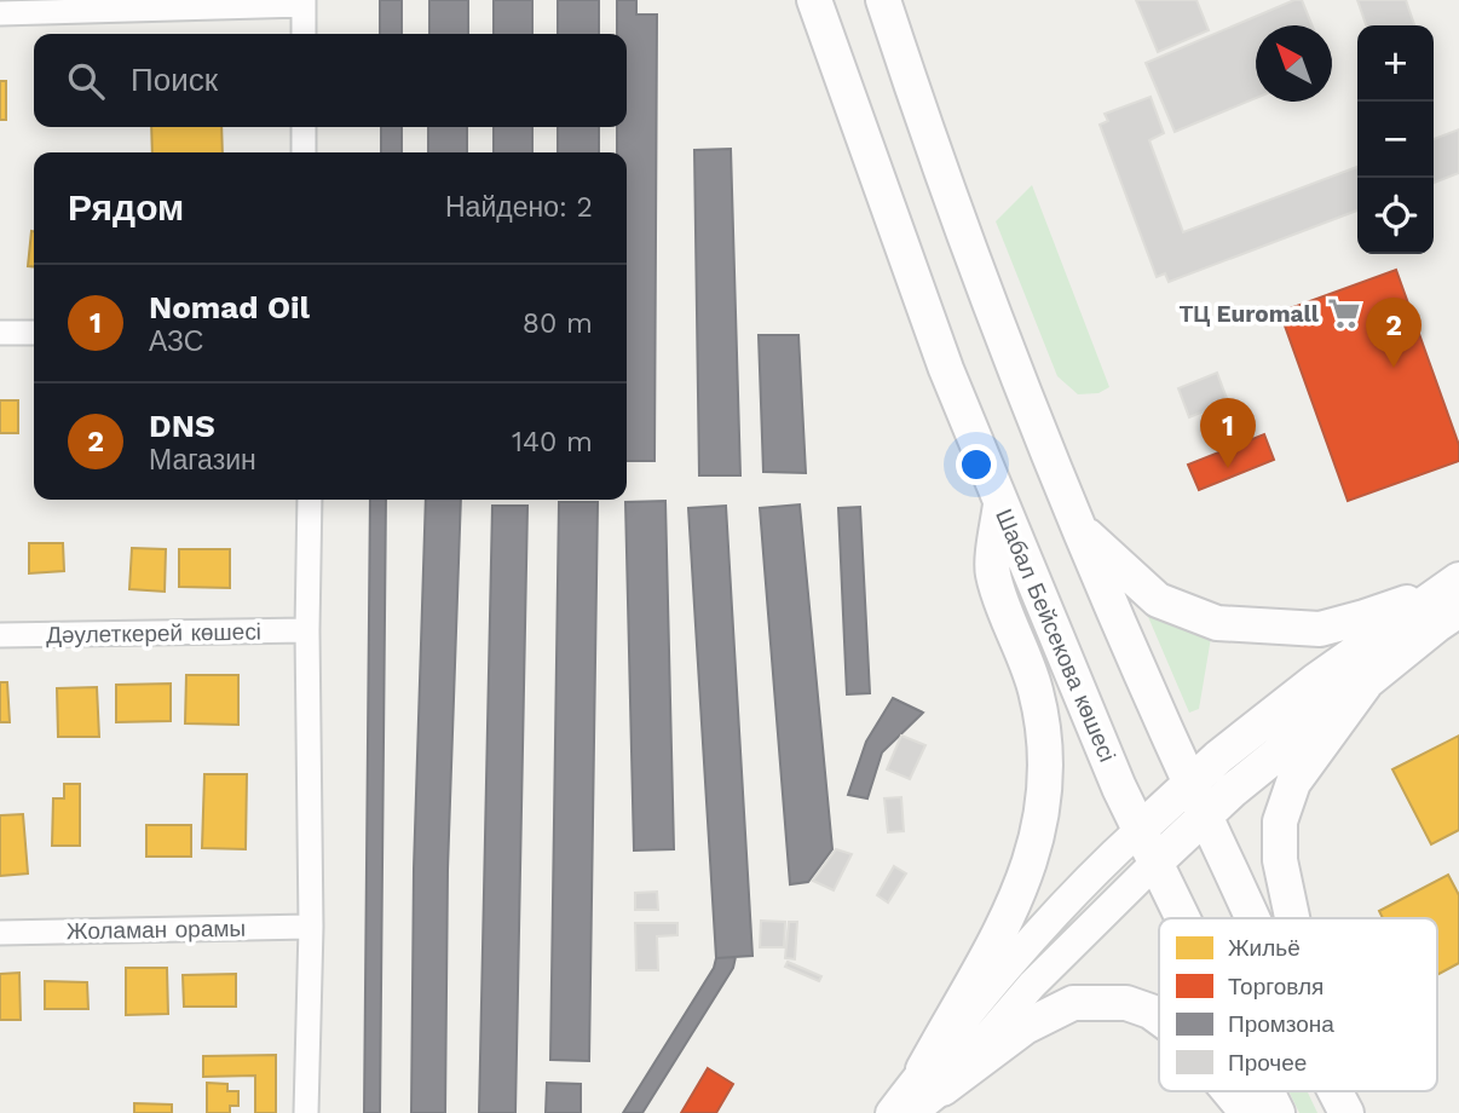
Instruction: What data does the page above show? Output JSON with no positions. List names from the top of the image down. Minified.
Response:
{"streets":{"main road":["Шабал Бейсекова көшесі"],"street":["Дәулеткерей көшесі","Жоламан орамы"]},"places":{"supermarket":["ТЦ Euromall"]},"legend":["Жильё","Торговля","Промзона","Прочее"],"north":"top left","page":{"map_buttons":["+","−"],"search":"Поиск","heading":["Рядом","Найдено: 2"],"list":[{"mark":"1","name":"Nomad Oil","note":"АЗС","value":"80 m"},{"mark":"2","name":"DNS","note":"Магазин","value":"140 m"}],"pins":["2","1"]}}
